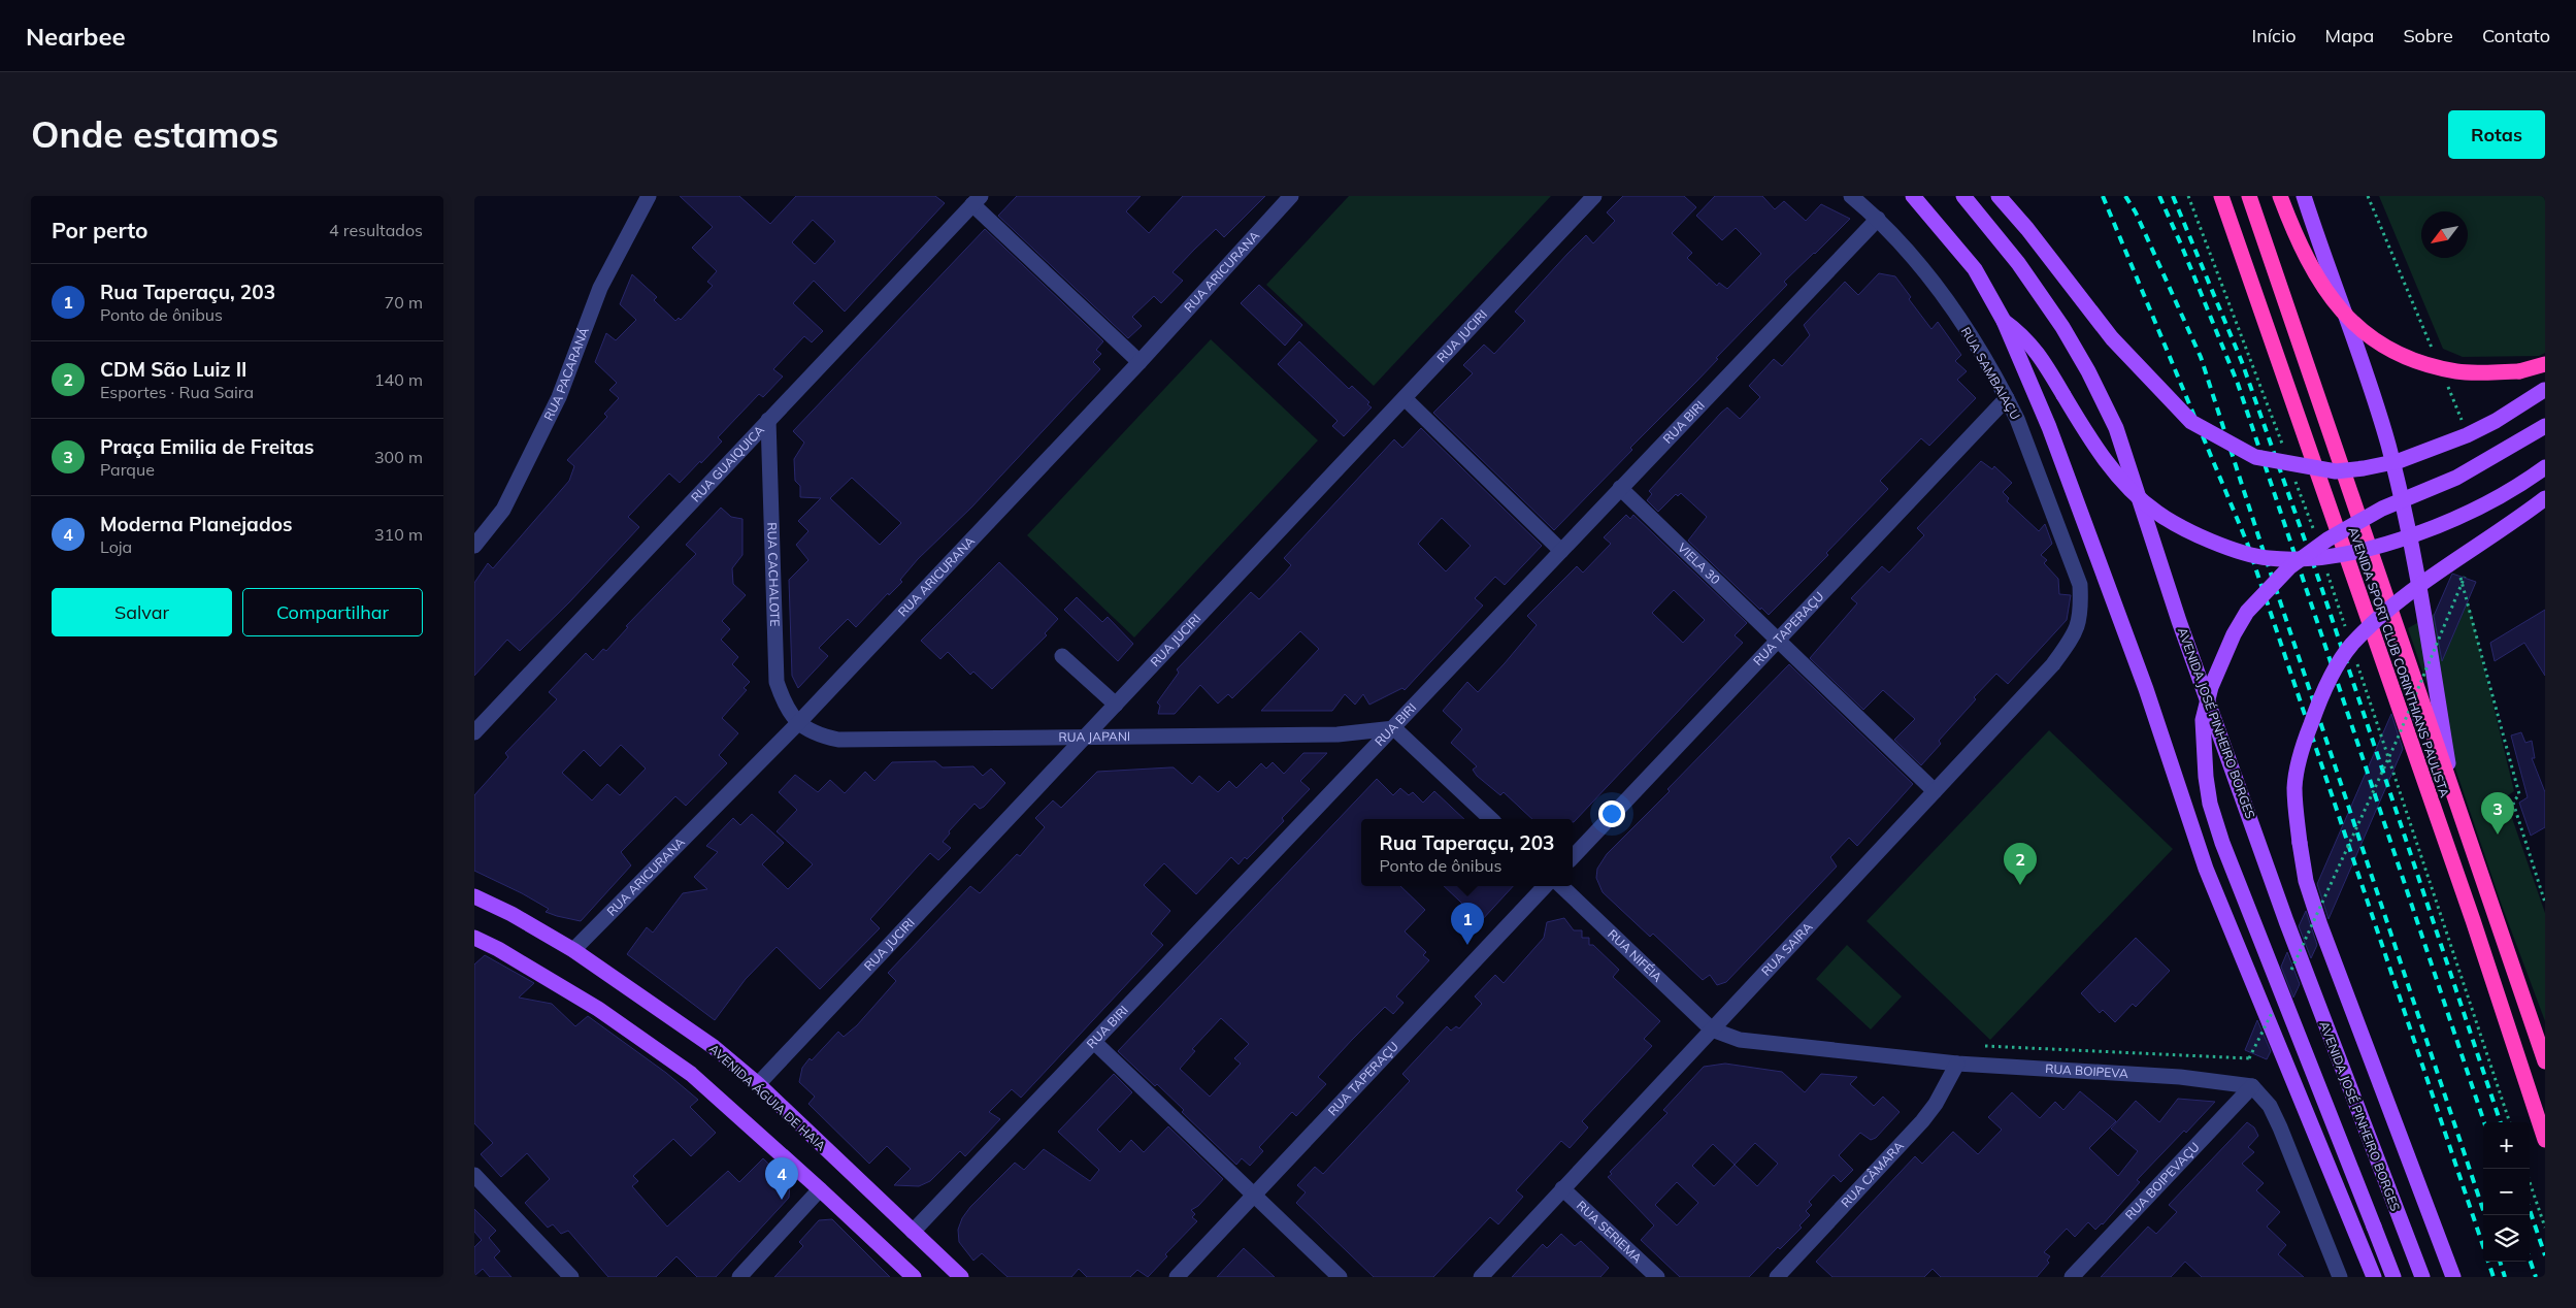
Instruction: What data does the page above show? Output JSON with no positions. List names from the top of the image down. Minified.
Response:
{"streets":{"highway":["AVENIDA SPORT CLUB CORINTHIANS PAULISTA"],"main road":["AVENIDA JOSÉ PINHEIRO BORGES","AVENIDA ÁGUIA DE HAIA"],"street":["RUA ARICURANA","RUA JUCIRI","RUA PACARANÁ","RUA SAMBAIAÇU","RUA BIRI","RUA GUAIQUICA","VIELA 30","RUA CACHALOTE","RUA TAPERAÇU","RUA JAPANI","RUA SAIRA","RUA NIFÉIA","RUA BOIPEVA","RUA CÂMARA","RUA BOIPEVAÇU","RUA SERIEMA"]},"crossings":[["RUA ARICURANA","RUA CACHALOTE"],["RUA ARICURANA","RUA JAPANI"],["RUA ARICURANA","AVENIDA ÁGUIA DE HAIA"],["RUA JUCIRI","RUA JAPANI"],["RUA JUCIRI","AVENIDA ÁGUIA DE HAIA"],["RUA SAMBAIAÇU","RUA BIRI"],["RUA SAMBAIAÇU","RUA TAPERAÇU"],["RUA SAMBAIAÇU","RUA SAIRA"],["RUA BIRI","VIELA 30"],["RUA BIRI","RUA JAPANI"],["RUA BIRI","AVENIDA ÁGUIA DE HAIA"],["RUA GUAIQUICA","RUA CACHALOTE"],["VIELA 30","RUA TAPERAÇU"],["VIELA 30","RUA SAIRA"],["RUA CACHALOTE","RUA JAPANI"],["RUA SAIRA","RUA NIFÉIA"],["RUA SAIRA","RUA BOIPEVA"],["RUA SAIRA","RUA SERIEMA"],["RUA NIFÉIA","RUA BOIPEVA"],["RUA BOIPEVA","RUA CÂMARA"],["RUA BOIPEVA","RUA BOIPEVAÇU"]],"north":"bottom left","page":{"header":"Nearbee","nav":["Início","Mapa","Sobre","Contato"],"buttons":["Rotas",["Salvar","Compartilhar"]],"title":"Onde estamos","heading":["Por perto","4 resultados"],"list":[{"mark":"1","name":"Rua Taperaçu, 203","note":"Ponto de ônibus","value":"70 m"},{"mark":"2","name":"CDM São Luiz II","note":"Esportes · Rua Saira","value":"140 m"},{"mark":"3","name":"Praça Emilia de Freitas","note":"Parque","value":"300 m"},{"mark":"4","name":"Moderna Planejados","note":"Loja","value":"310 m"}],"pins":["3","2","1","4"],"popup":["Rua Taperaçu, 203","Ponto de ônibus"],"map_buttons":["+","−"]}}
